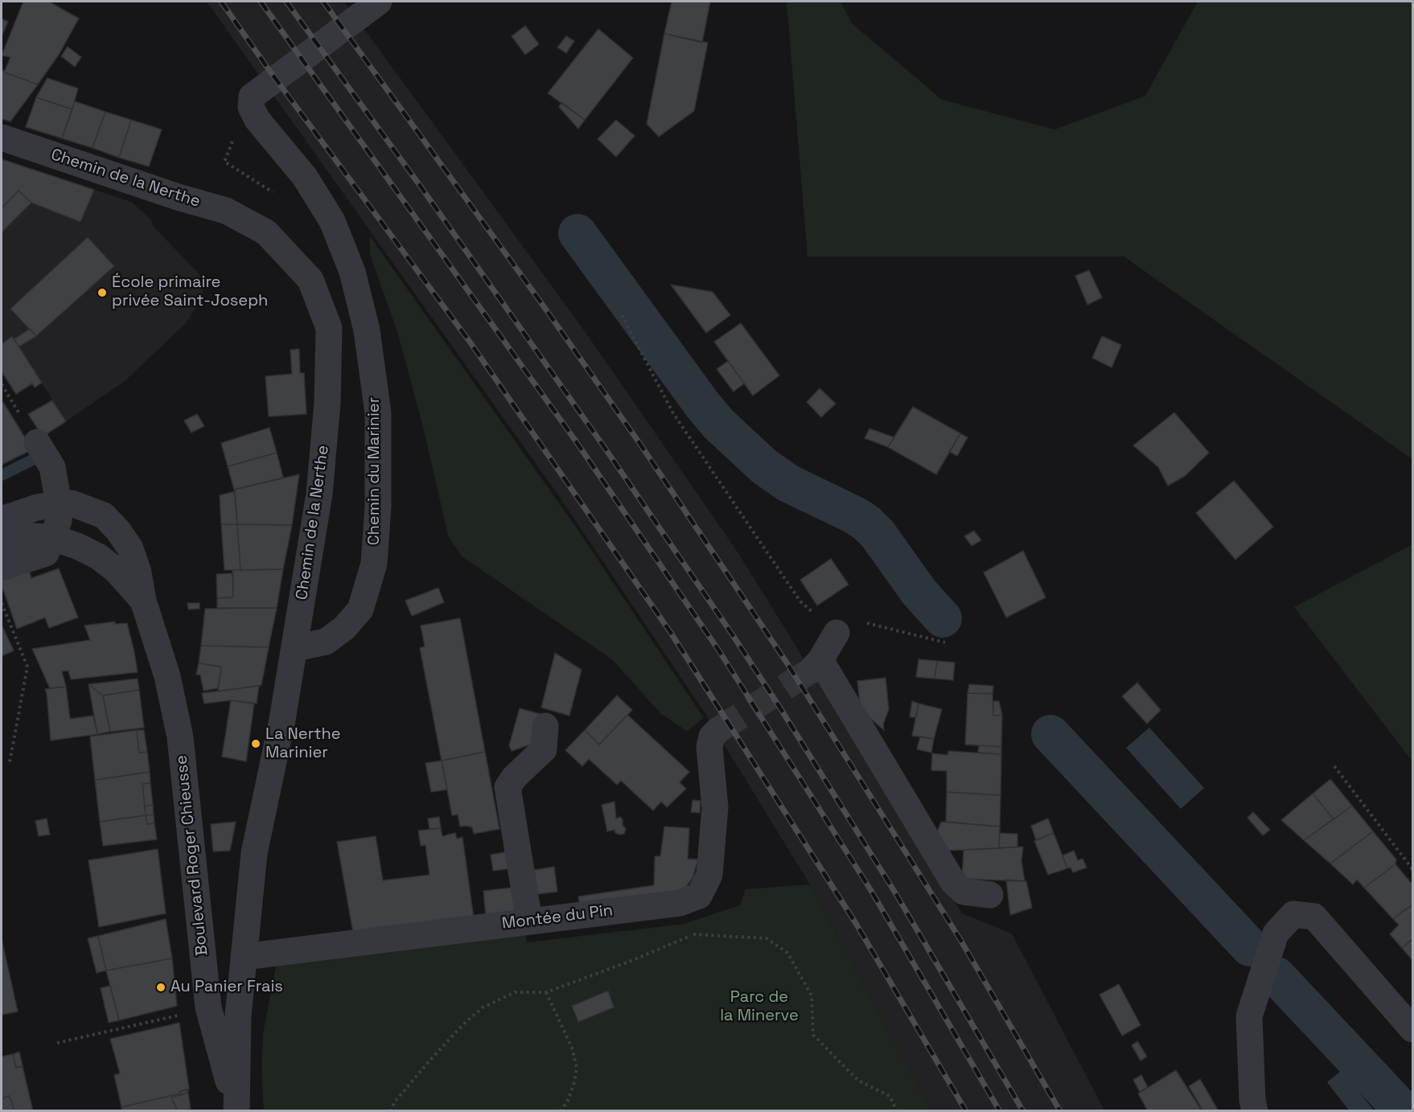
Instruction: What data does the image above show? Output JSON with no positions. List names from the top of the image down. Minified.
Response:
{"streets":{"street":["Chemin de la Nerthe","Chemin du Marinier","Boulevard Roger Chieusse","Montée du Pin"]},"crossings":[["Chemin de la Nerthe","Chemin du Marinier"],["Chemin de la Nerthe","Boulevard Roger Chieusse"],["Chemin de la Nerthe","Montée du Pin"]],"parks":["Parc de la Minerve"],"places":["École primaire privée Saint-Joseph","La Nerthe Marinier","Au Panier Frais"]}
